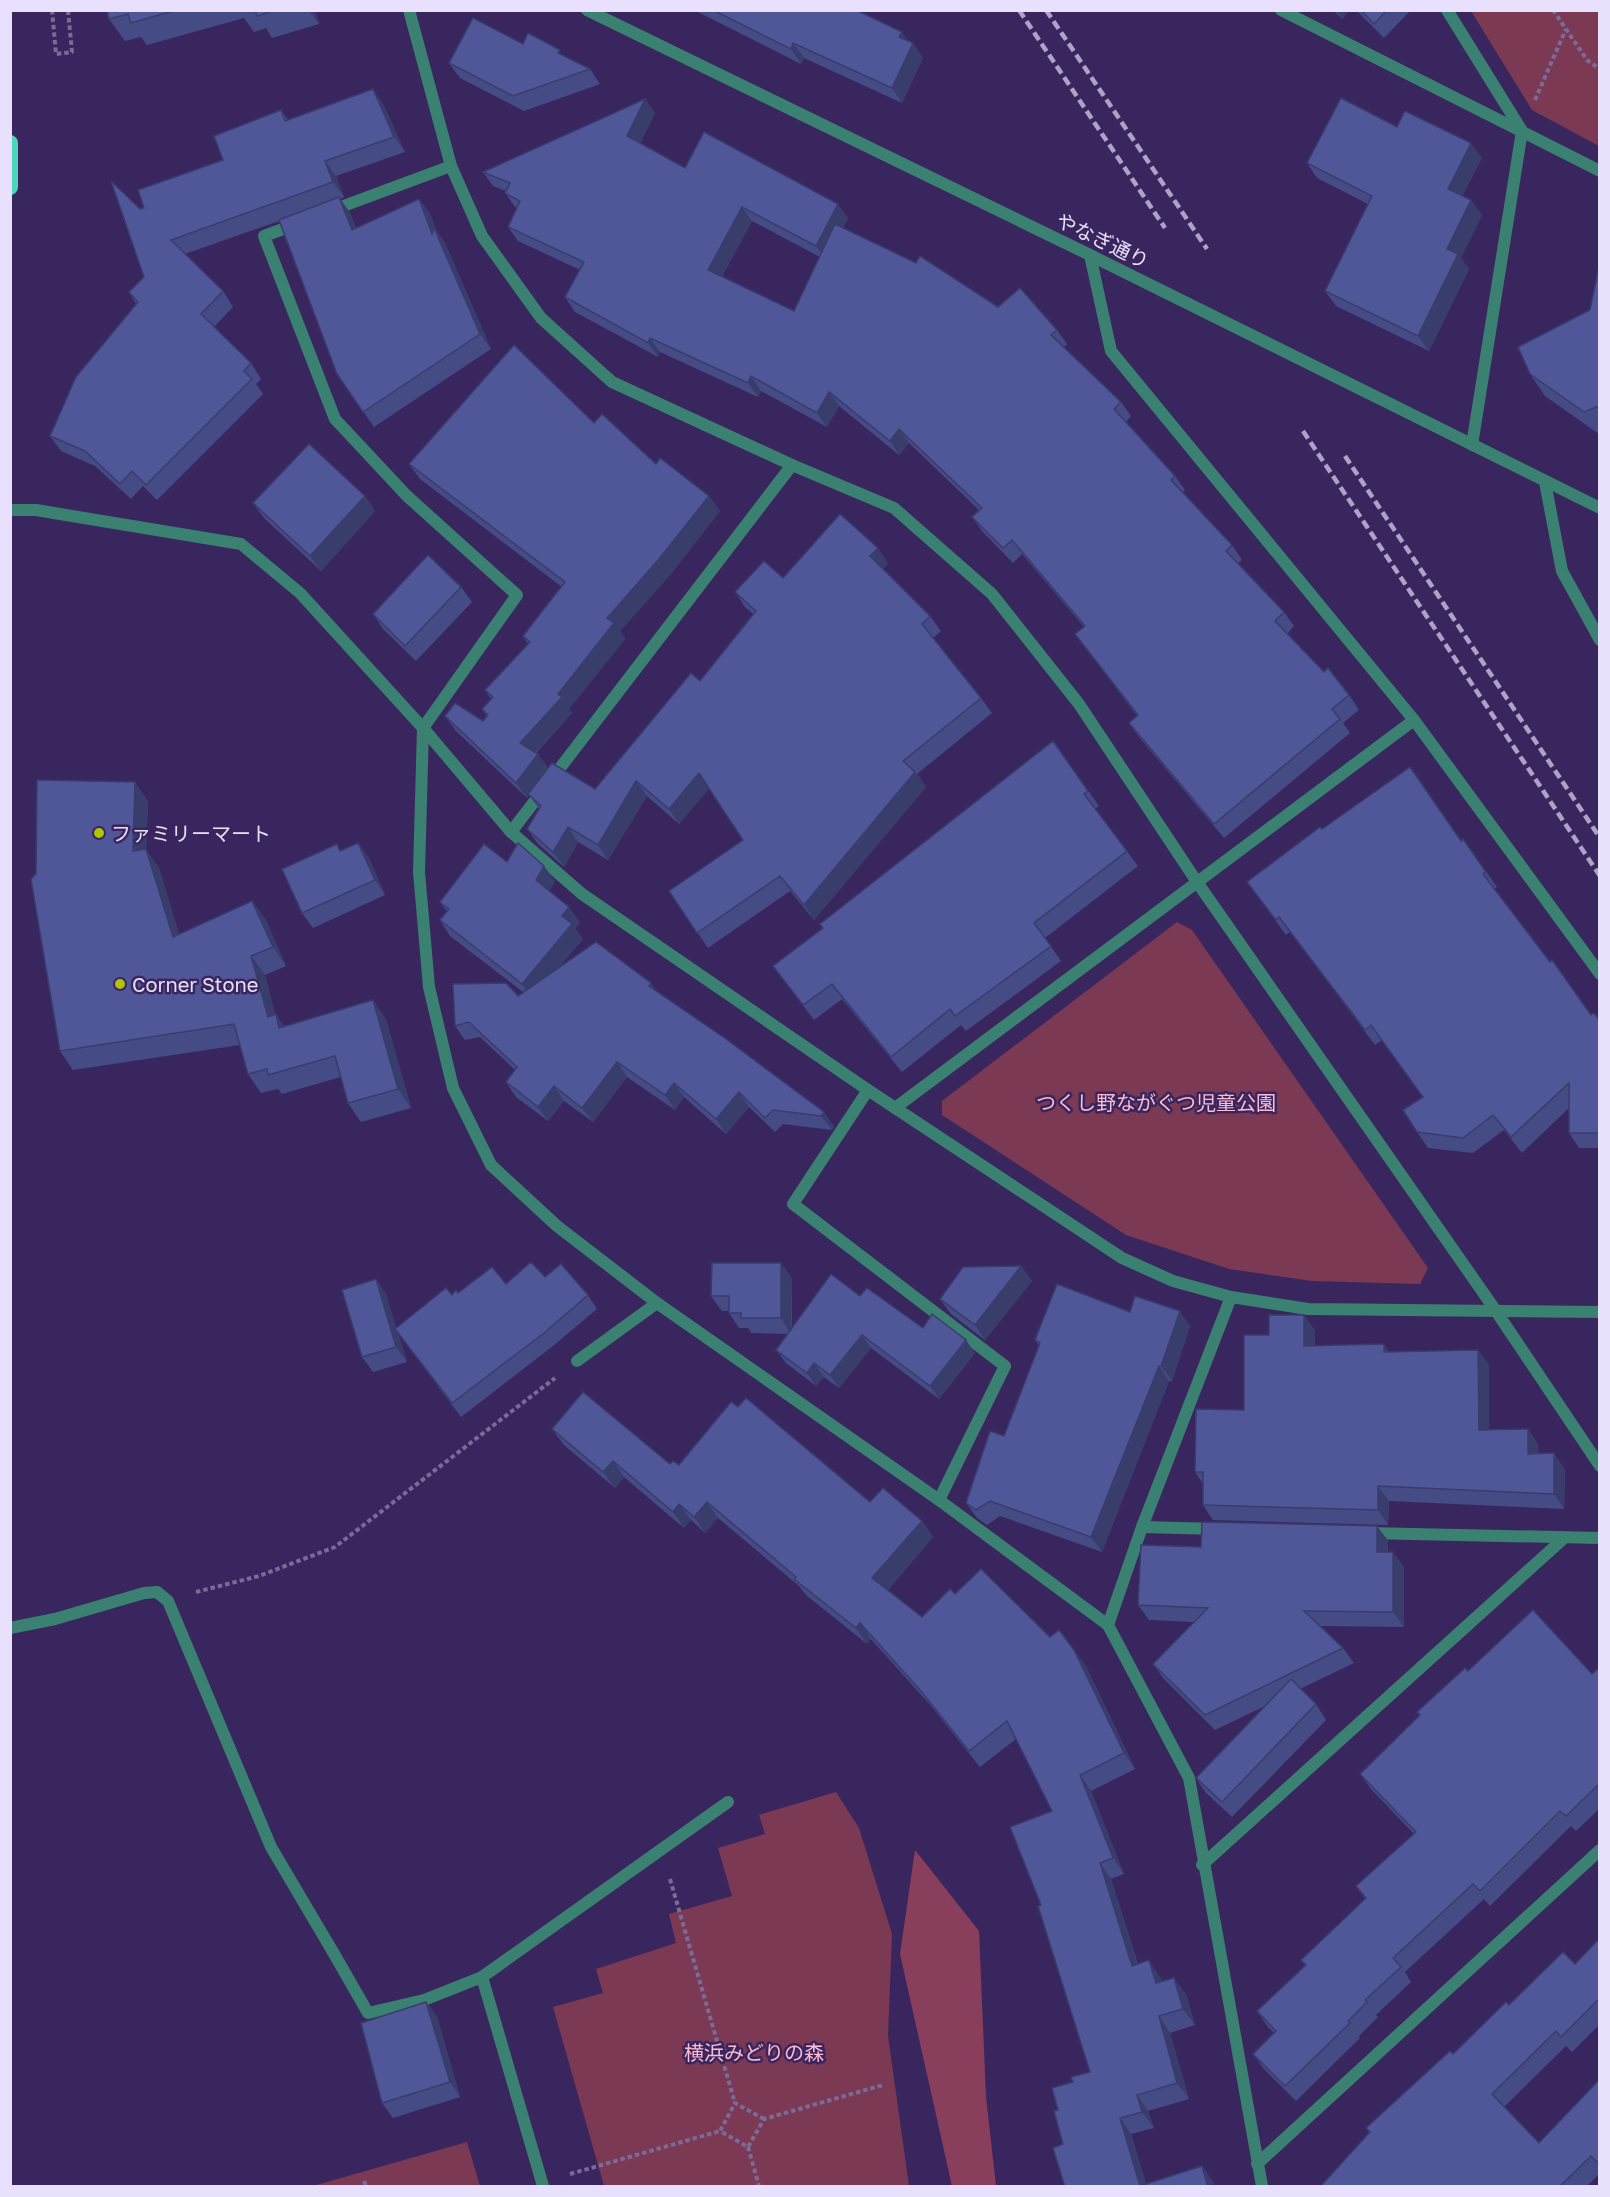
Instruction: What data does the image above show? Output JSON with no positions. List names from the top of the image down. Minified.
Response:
{"streets":{"street":["やなぎ通り"]},"parks":["つくし野ながぐつ児童公園","横浜みどりの森"],"places":["ファミリーマート","Corner Stone"]}
